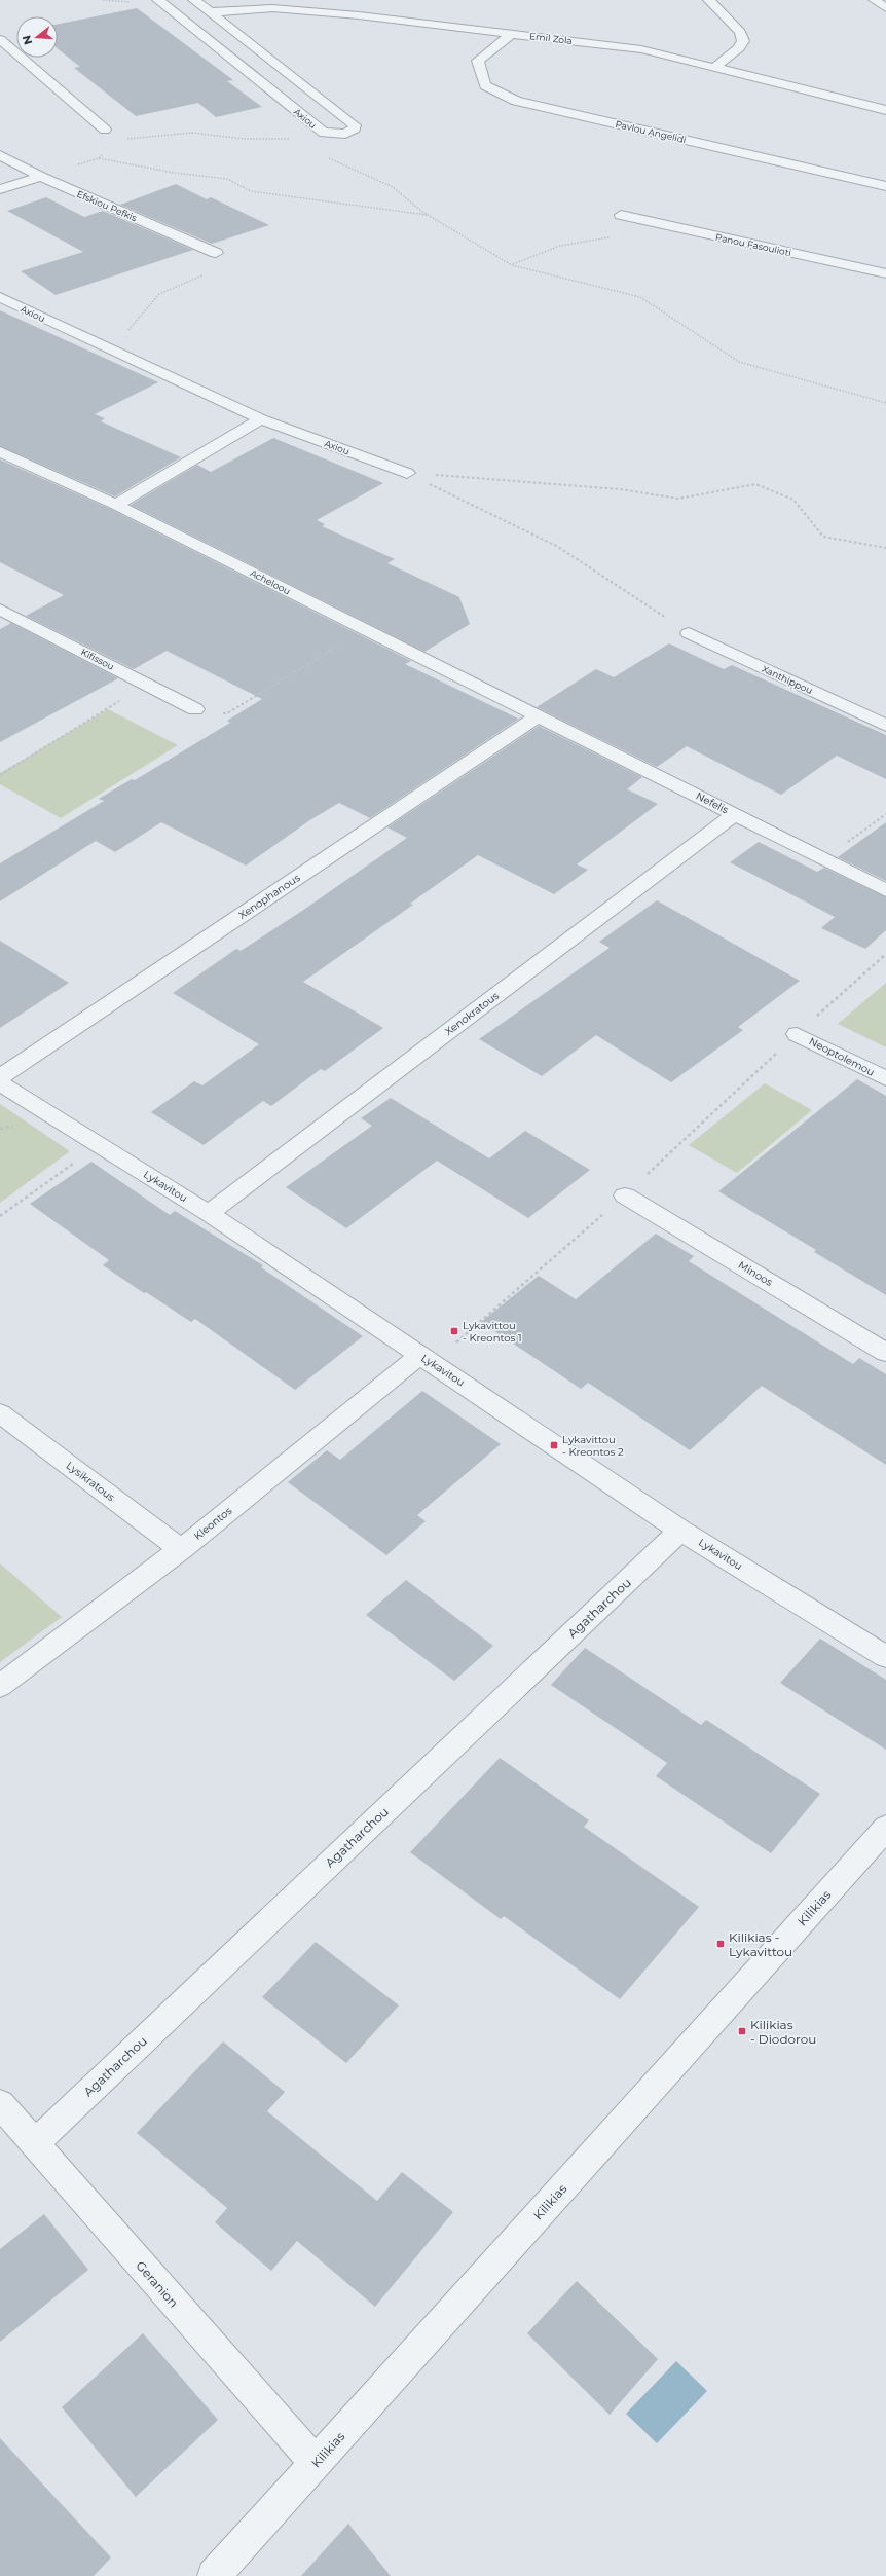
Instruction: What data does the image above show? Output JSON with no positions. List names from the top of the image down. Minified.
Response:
{"streets":{"street":["Emil Zola","Axiou","Pavlou Angelidi","Efskiou Pefkis","Panou Fasoulioti","Acheloou","Kifissou","Xanthippou","Nefelis","Xenophanous","Xenokratous","Neoptolemou","Lykavitou","Minoos","Lysikratous","Kleontos","Agatharchou","Kilikias","Geranion"]},"crossings":[["Emil Zola","Axiou"],["Emil Zola","Pavlou Angelidi"],["Acheloou","Nefelis"],["Acheloou","Xenophanous"],["Nefelis","Xenophanous"],["Nefelis","Xenokratous"],["Xenokratous","Lykavitou"],["Lykavitou","Kleontos"],["Lykavitou","Agatharchou"],["Lysikratous","Kleontos"],["Agatharchou","Geranion"],["Kilikias","Geranion"]],"places":{"transit":["Lykavittou - Kreontos 1","Lykavittou - Kreontos 2","Kilikias - Lykavittou","Kilikias - Diodorou"]},"north":"left"}
